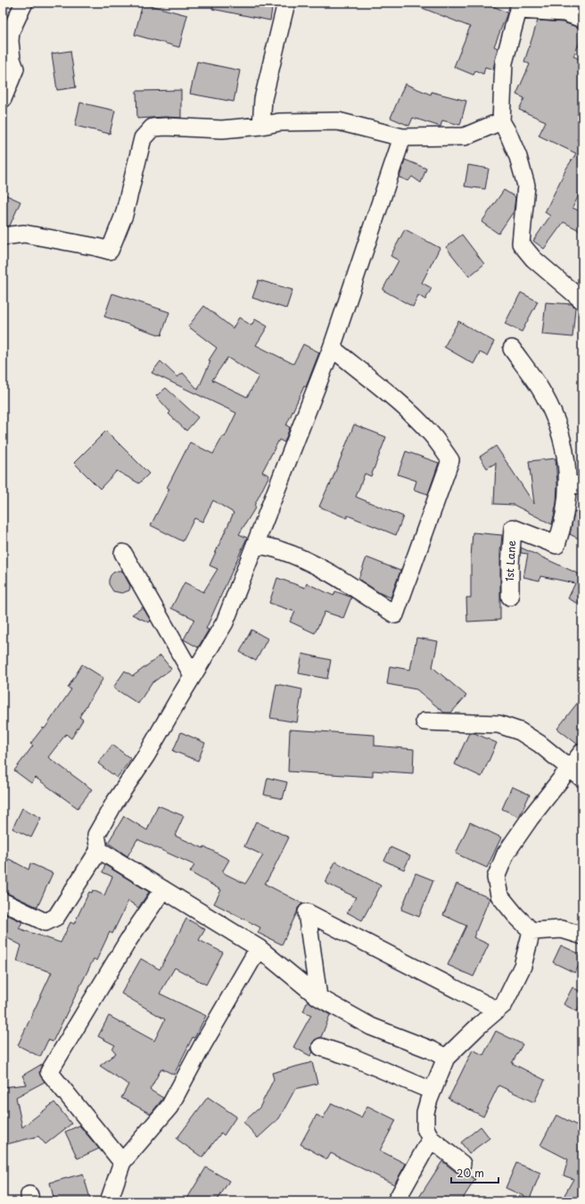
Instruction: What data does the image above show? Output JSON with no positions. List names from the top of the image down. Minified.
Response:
{"streets":{"street":["1st Lane"]},"scale_bar":"20 m"}
